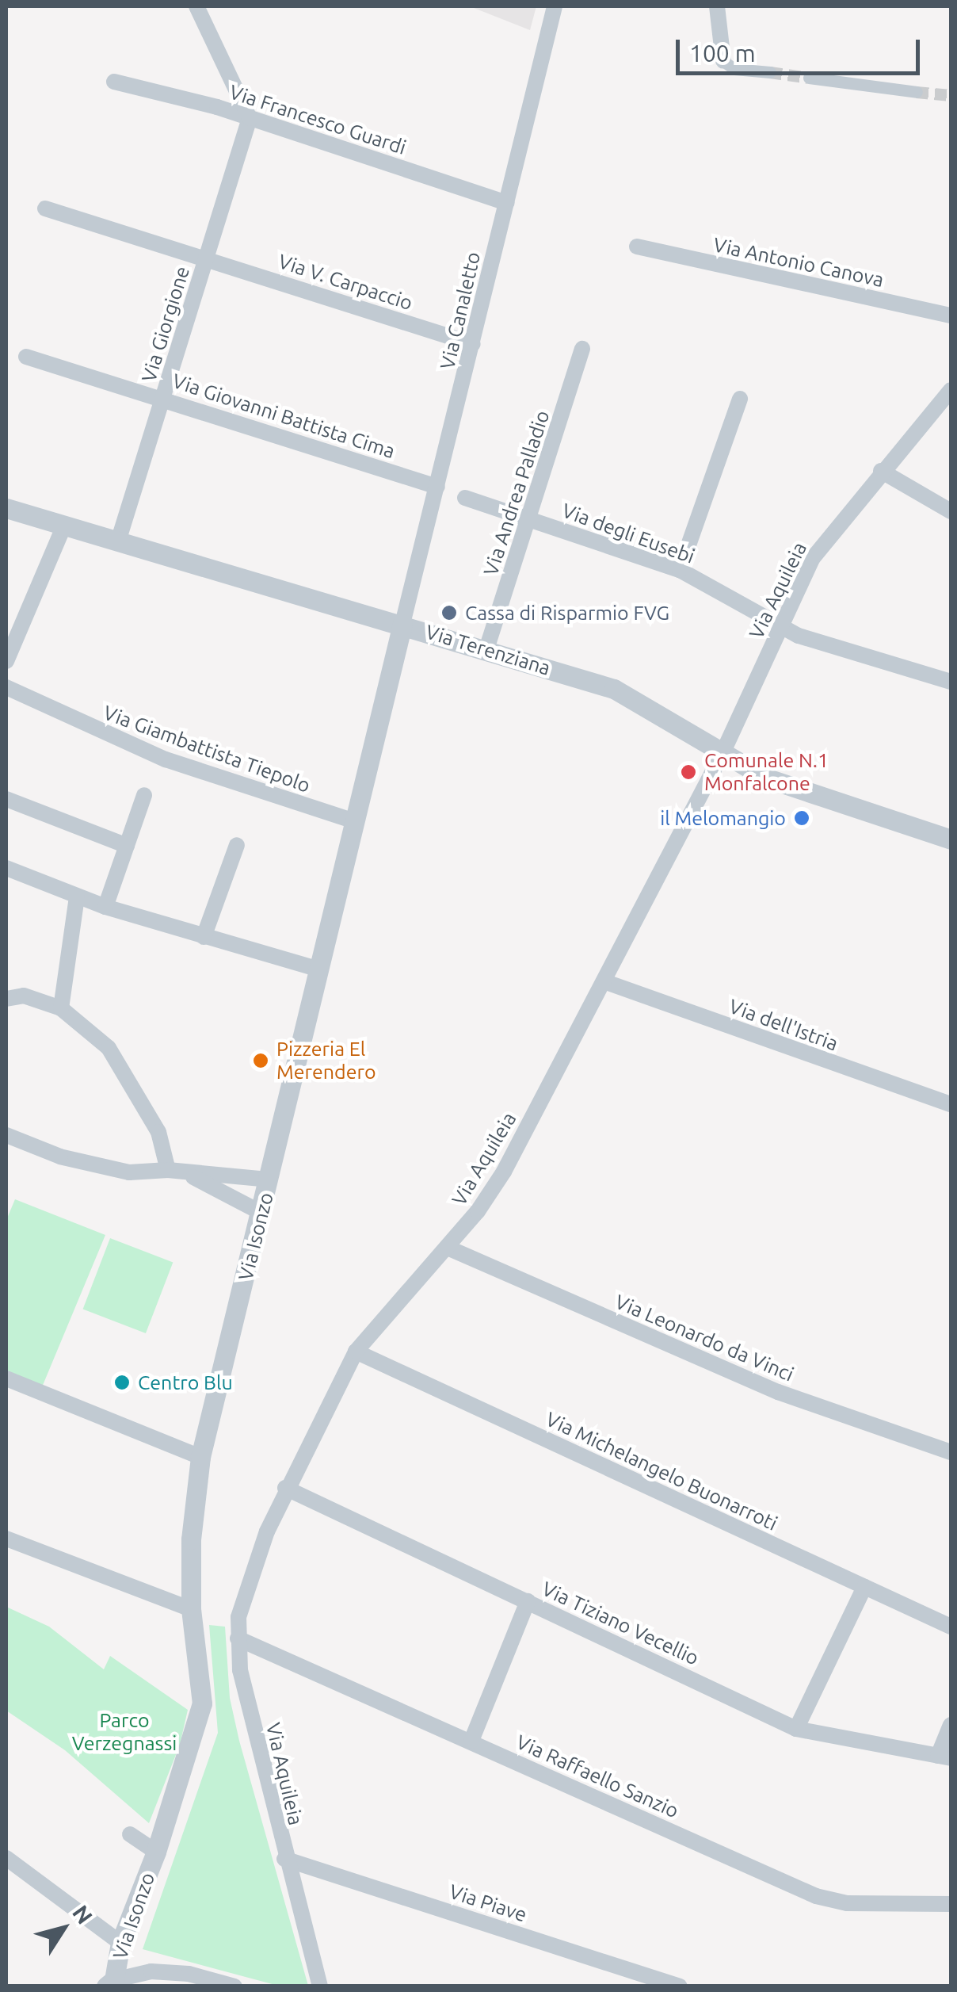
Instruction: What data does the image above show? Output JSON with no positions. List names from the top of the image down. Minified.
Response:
{"streets":{"street":["Via Francesco Guardi","Via Antonio Canova","Via V. Carpaccio","Via Canaletto","Via Giorgione","Via Giovanni Battista Cima","Via Andrea Palladio","Via degli Eusebi","Via Aquileia","Via Terenziana","Via Giambattista Tiepolo","Via dell'Istria","Via Isonzo","Via Leonardo da Vinci","Via Michelangelo Buonarroti","Via Tiziano Vecellio","Via Raffaello Sanzio","Via Piave"]},"crossings":[["Via Francesco Guardi","Via Canaletto"],["Via Francesco Guardi","Via Giorgione"],["Via V. Carpaccio","Via Canaletto"],["Via V. Carpaccio","Via Giorgione"],["Via Canaletto","Via Giovanni Battista Cima"],["Via Canaletto","Via Terenziana"],["Via Canaletto","Via Isonzo"],["Via Giorgione","Via Giovanni Battista Cima"],["Via Giorgione","Via Terenziana"],["Via Andrea Palladio","Via degli Eusebi"],["Via Andrea Palladio","Via Terenziana"],["Via degli Eusebi","Via Aquileia"],["Via Aquileia","Via Terenziana"],["Via Aquileia","Via dell'Istria"],["Via Aquileia","Via Leonardo da Vinci"],["Via Aquileia","Via Michelangelo Buonarroti"],["Via Aquileia","Via Tiziano Vecellio"],["Via Aquileia","Via Raffaello Sanzio"],["Via Aquileia","Via Piave"],["Via Terenziana","Via Isonzo"],["Via Giambattista Tiepolo","Via Isonzo"]],"parks":["Parco Verzegnassi"],"places":["Cassa di Risparmio FVG","Comunale N.1 Monfalcone","il Melomangio","Pizzeria El Merendero","Centro Blu"],"scale_bar":"100 m","north":"top right"}
